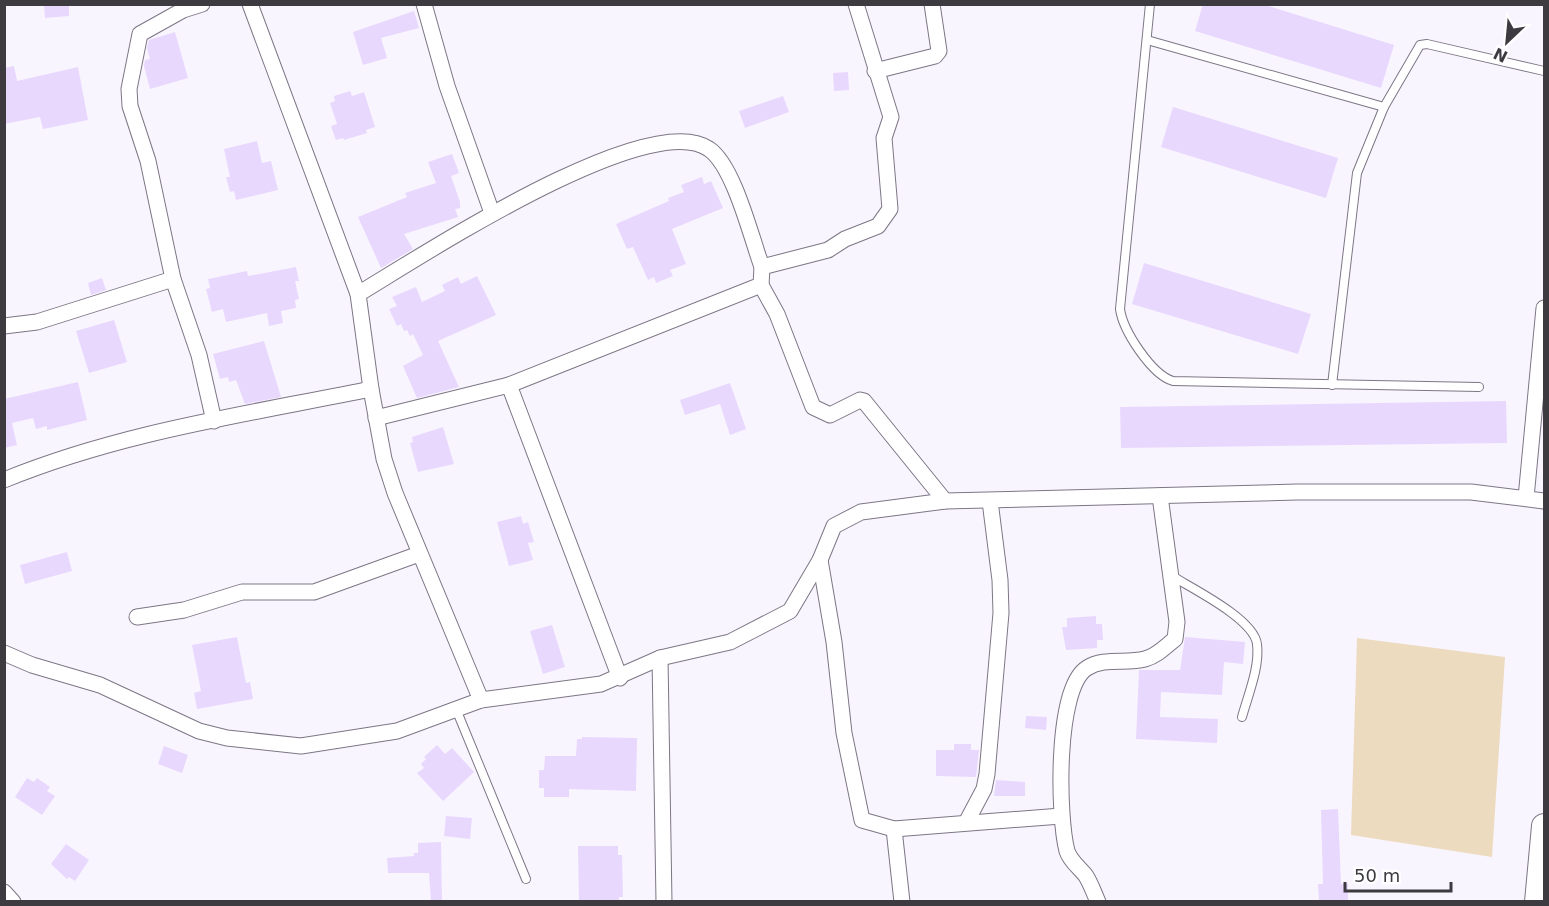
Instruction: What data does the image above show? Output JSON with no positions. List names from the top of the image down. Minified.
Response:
{"scale_bar":"50 m","north":"bottom left"}
